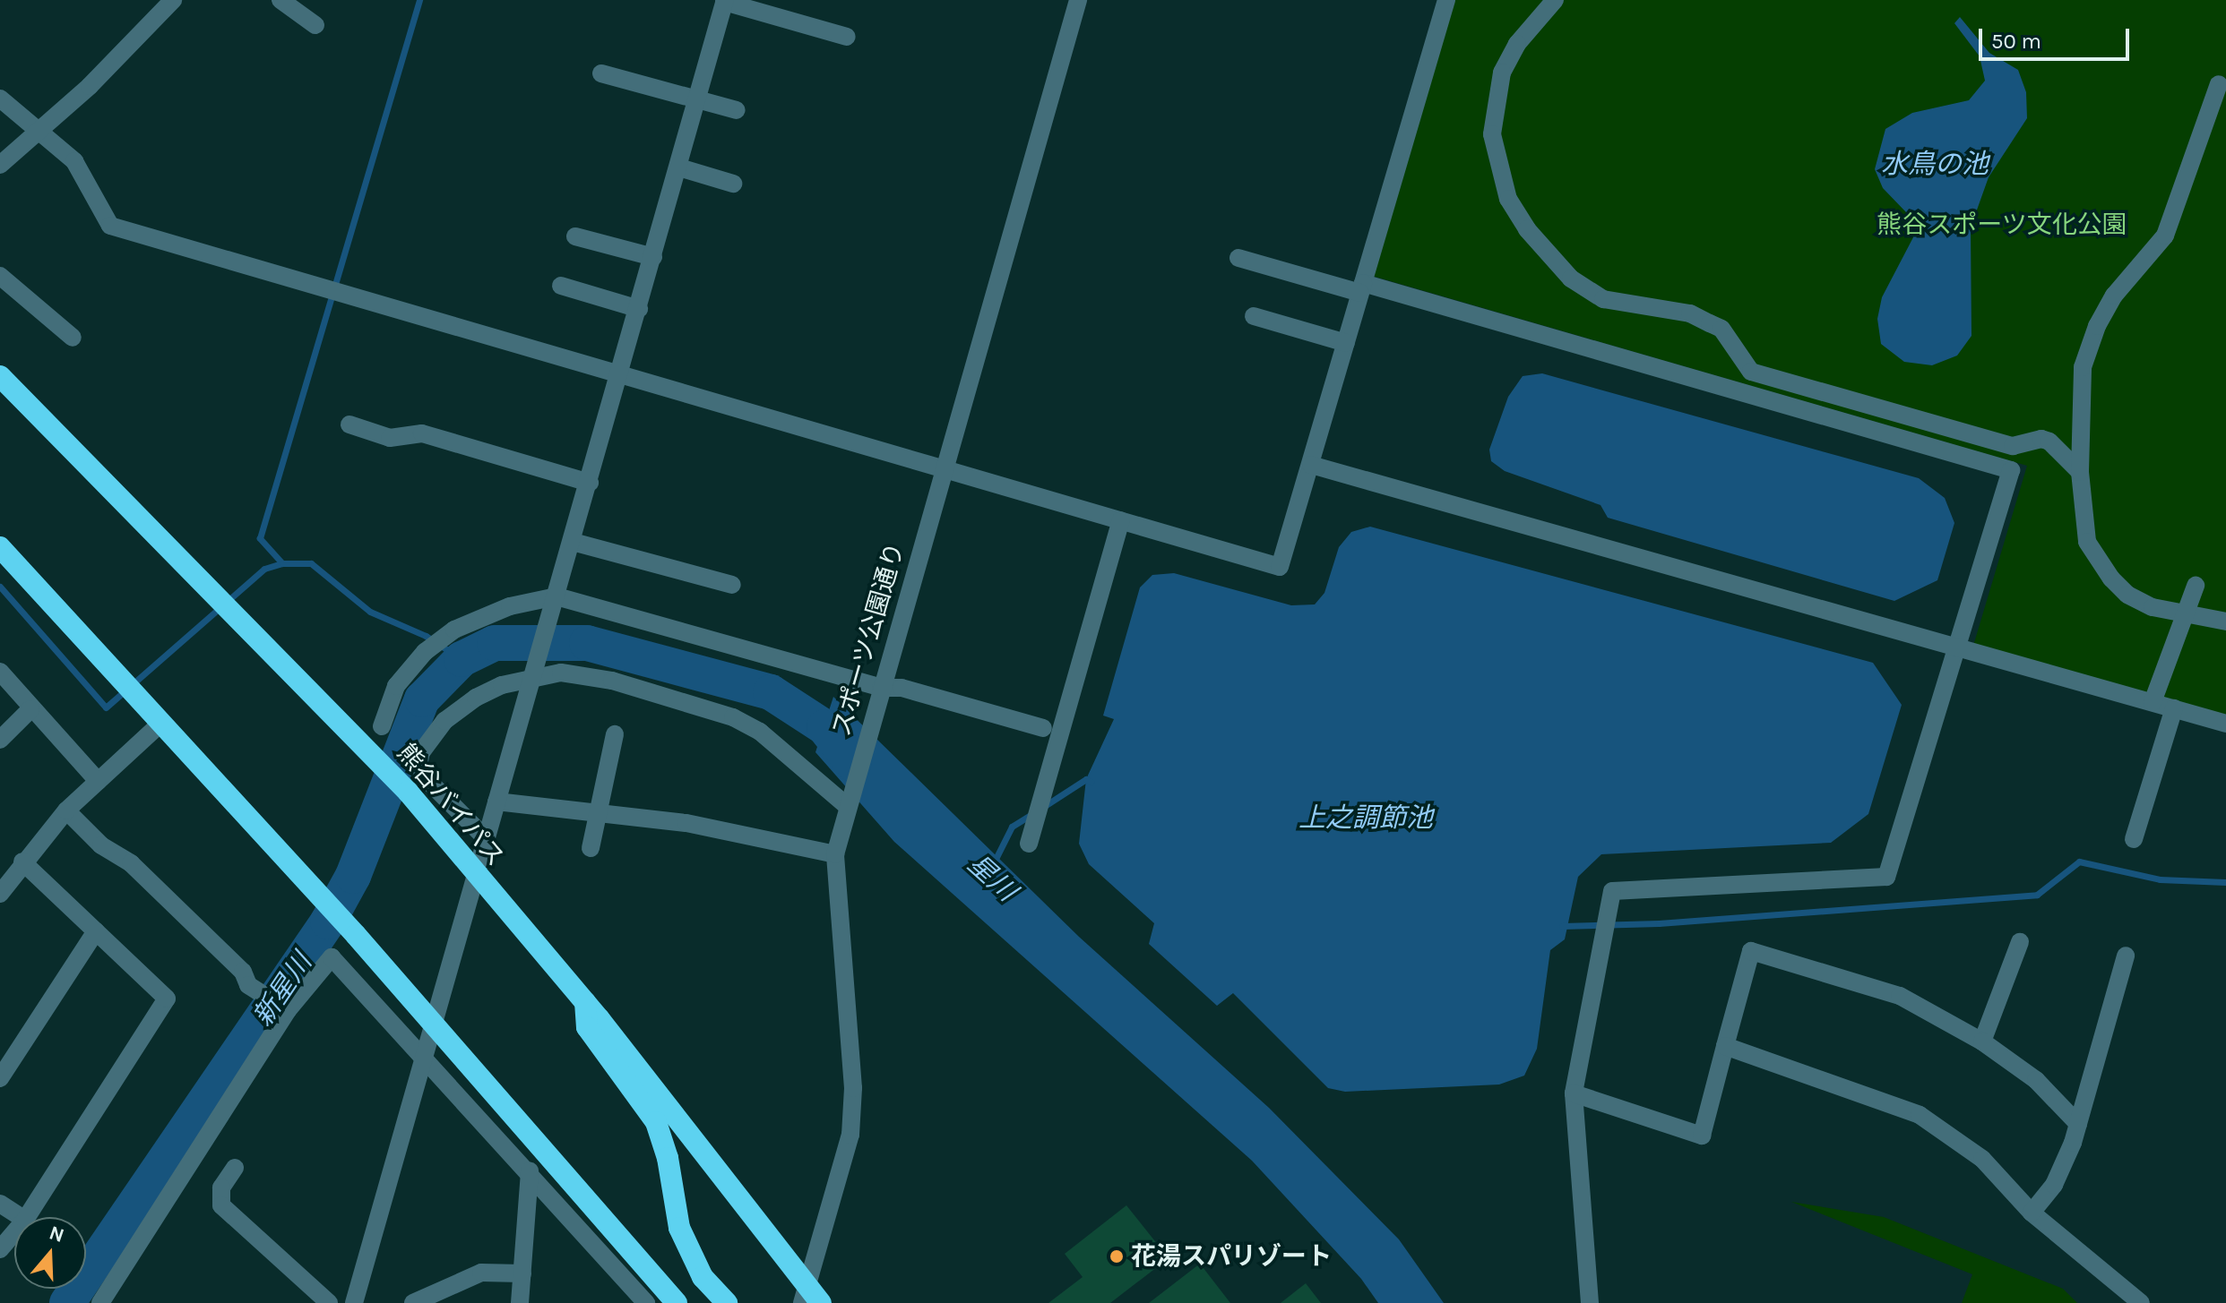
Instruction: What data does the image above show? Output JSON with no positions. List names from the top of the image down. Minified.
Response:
{"streets":{"highway":["熊谷バイパス"],"street":["スポーツ公園通り"]},"crossings":[["スポーツ公園通り","熊谷バイパス"]],"water":["水鳥の池","上之調節池","星川","新星川"],"parks":["熊谷スポーツ文化公園"],"places":["花湯スパリゾート"],"scale_bar":"50 m","north":"top"}
